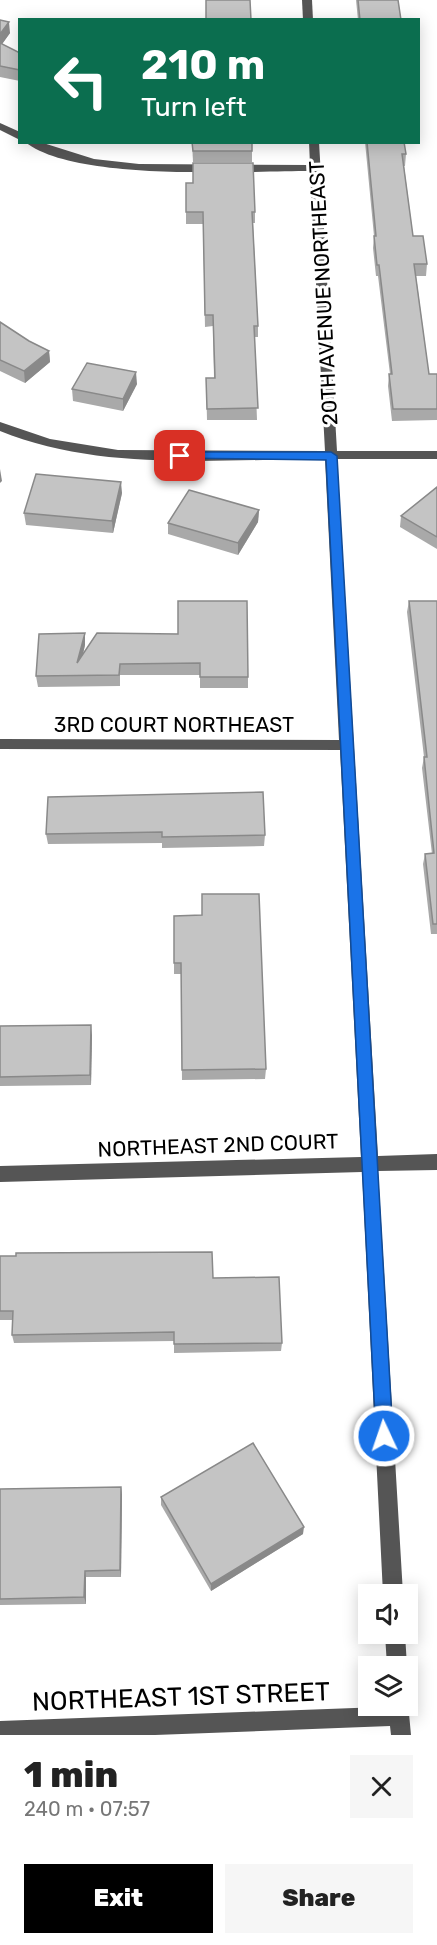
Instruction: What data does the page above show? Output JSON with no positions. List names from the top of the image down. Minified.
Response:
{"streets":{"street":["20TH AVENUE NORTHEAST","3RD COURT NORTHEAST","NORTHEAST 2ND COURT","NORTHEAST 1ST STREET"]},"crossings":[["20TH AVENUE NORTHEAST","3RD COURT NORTHEAST"],["20TH AVENUE NORTHEAST","NORTHEAST 2ND COURT"]],"page":{"turn":["210 m","Turn left"],"heading":["1 min","240 m · 07:57"],"buttons":["Exit","Share"]}}
